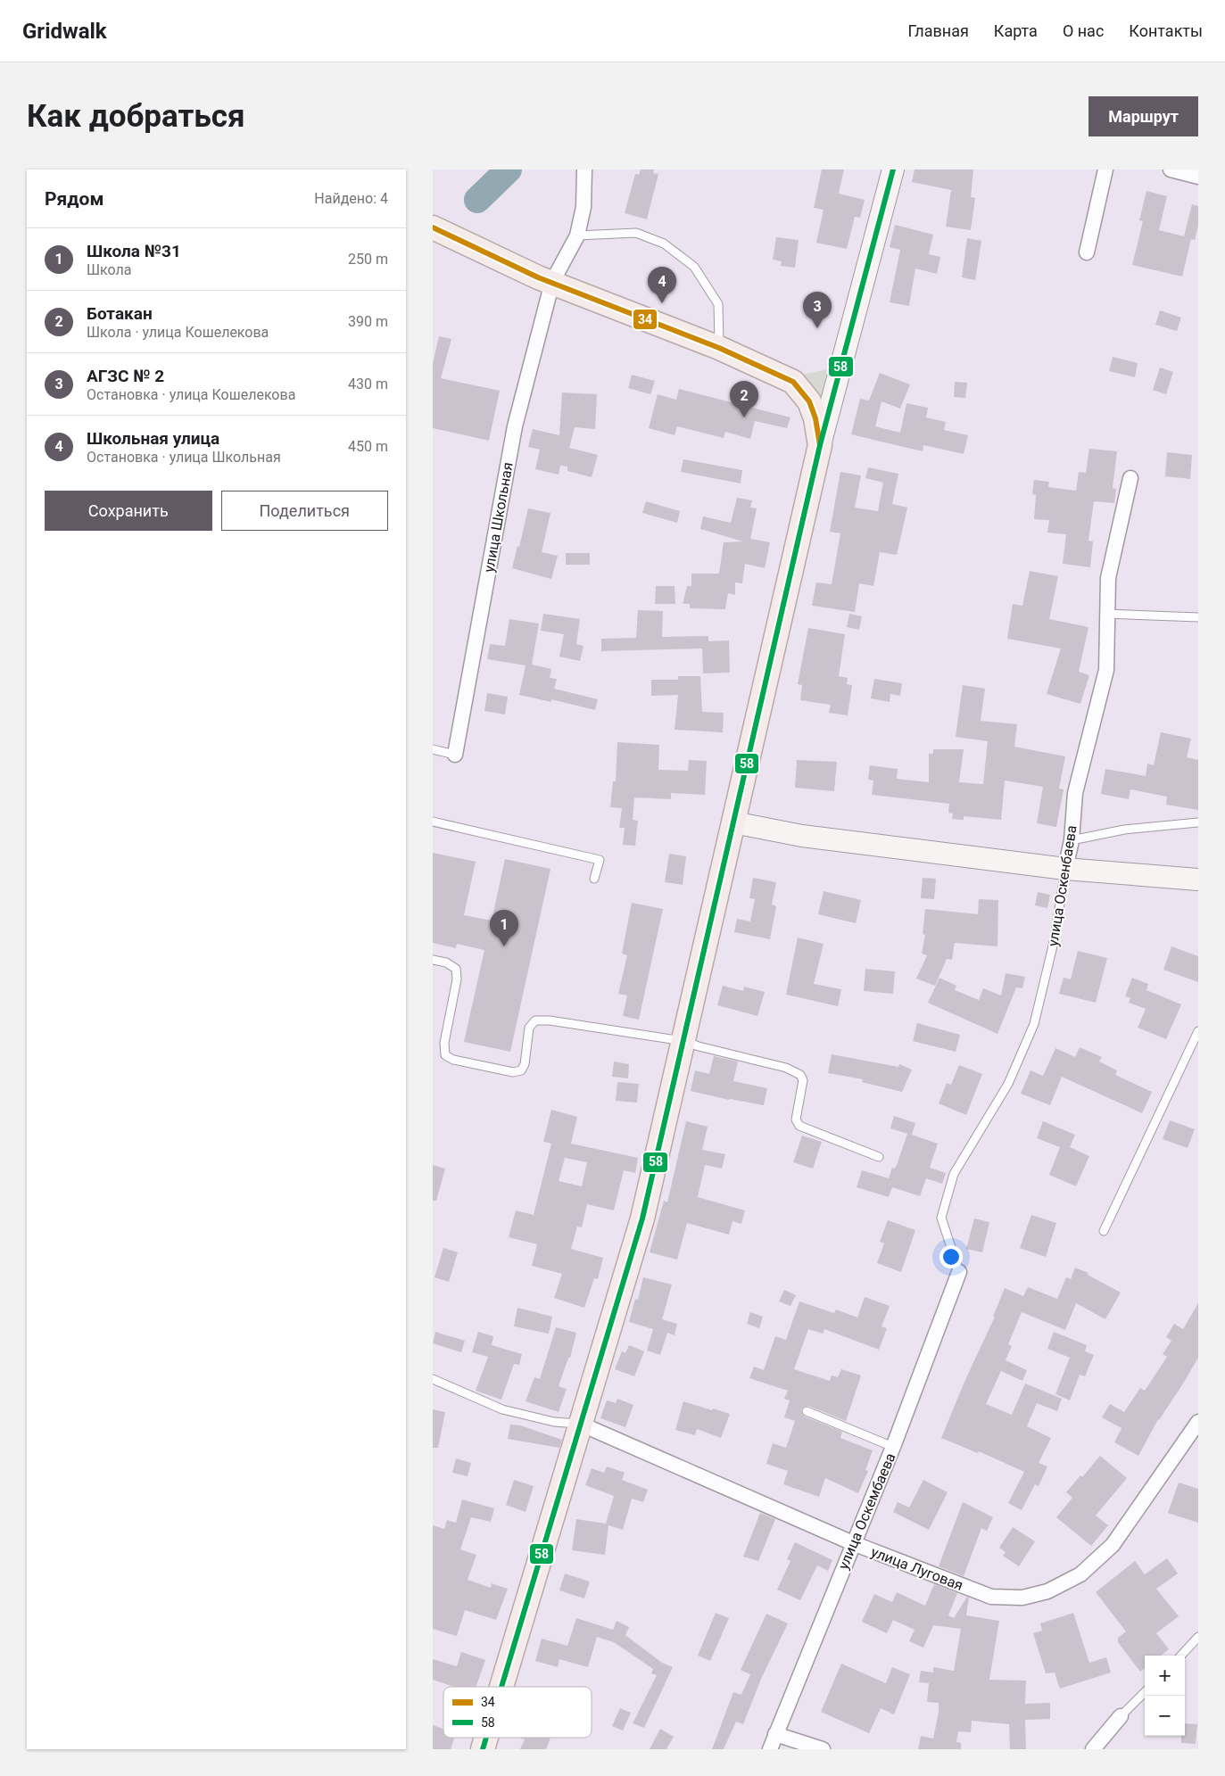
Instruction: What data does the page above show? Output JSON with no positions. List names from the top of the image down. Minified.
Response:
{"streets":{"street":["улица Школьная","улица Оскенбаева","улица Оскембаева","улица Луговая"]},"crossings":[["улица Оскенбаева","улица Оскембаева"],["улица Оскембаева","улица Луговая"]],"lines":["transit line 58","transit line 34"],"legend":["34","58"],"page":{"header":"Gridwalk","nav":["Главная","Карта","О нас","Контакты"],"buttons":["Маршрут",["Сохранить","Поделиться"]],"title":"Как добраться","heading":["Рядом","Найдено: 4"],"list":[{"mark":"1","name":"Школа №31","note":"Школа","value":"250 m"},{"mark":"2","name":"Ботакан","note":"Школа · улица Кошелекова","value":"390 m"},{"mark":"3","name":"АГЗС № 2","note":"Остановка · улица Кошелекова","value":"430 m"},{"mark":"4","name":"Школьная улица","note":"Остановка · улица Школьная","value":"450 m"}],"pins":["4","3","2","1"],"map_buttons":["+","−"]}}
